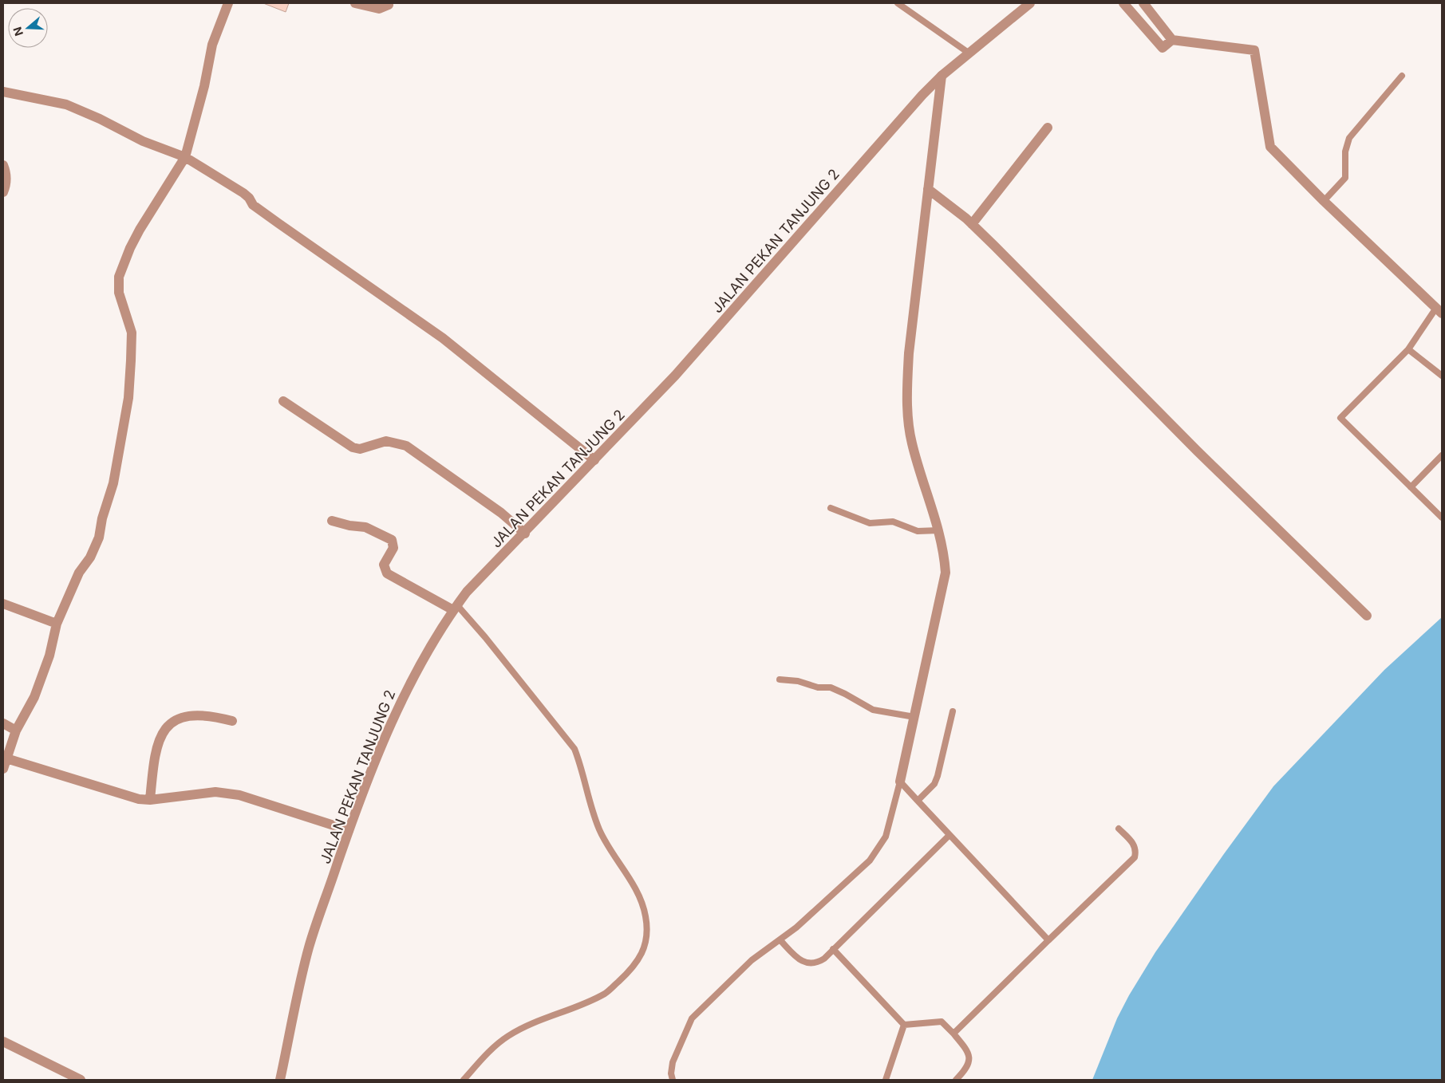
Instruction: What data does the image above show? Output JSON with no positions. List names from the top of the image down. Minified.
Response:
{"streets":{"street":["JALAN PEKAN TANJUNG 2"]},"north":"left"}
